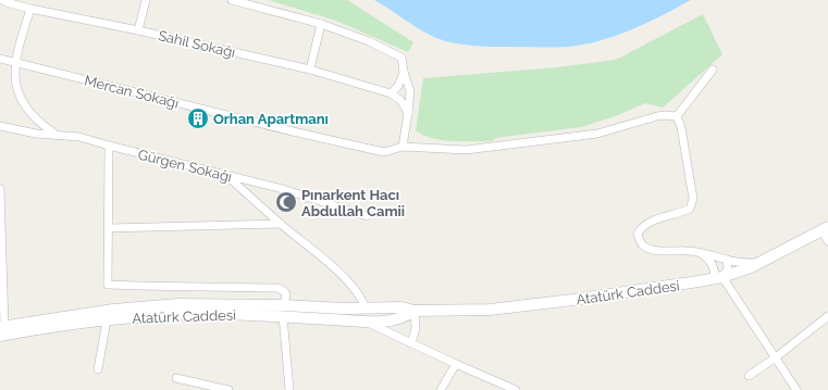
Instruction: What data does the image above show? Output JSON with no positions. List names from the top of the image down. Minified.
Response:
{"streets":{"main road":["Atatürk Caddesi"],"street":["Sahil Sokağı","Mercan Sokağı","Gürgen Sokağı"]},"places":{"building":["Orhan Apartmanı"],"mosque":["Pınarkent Hacı Abdullah Camii"]}}
